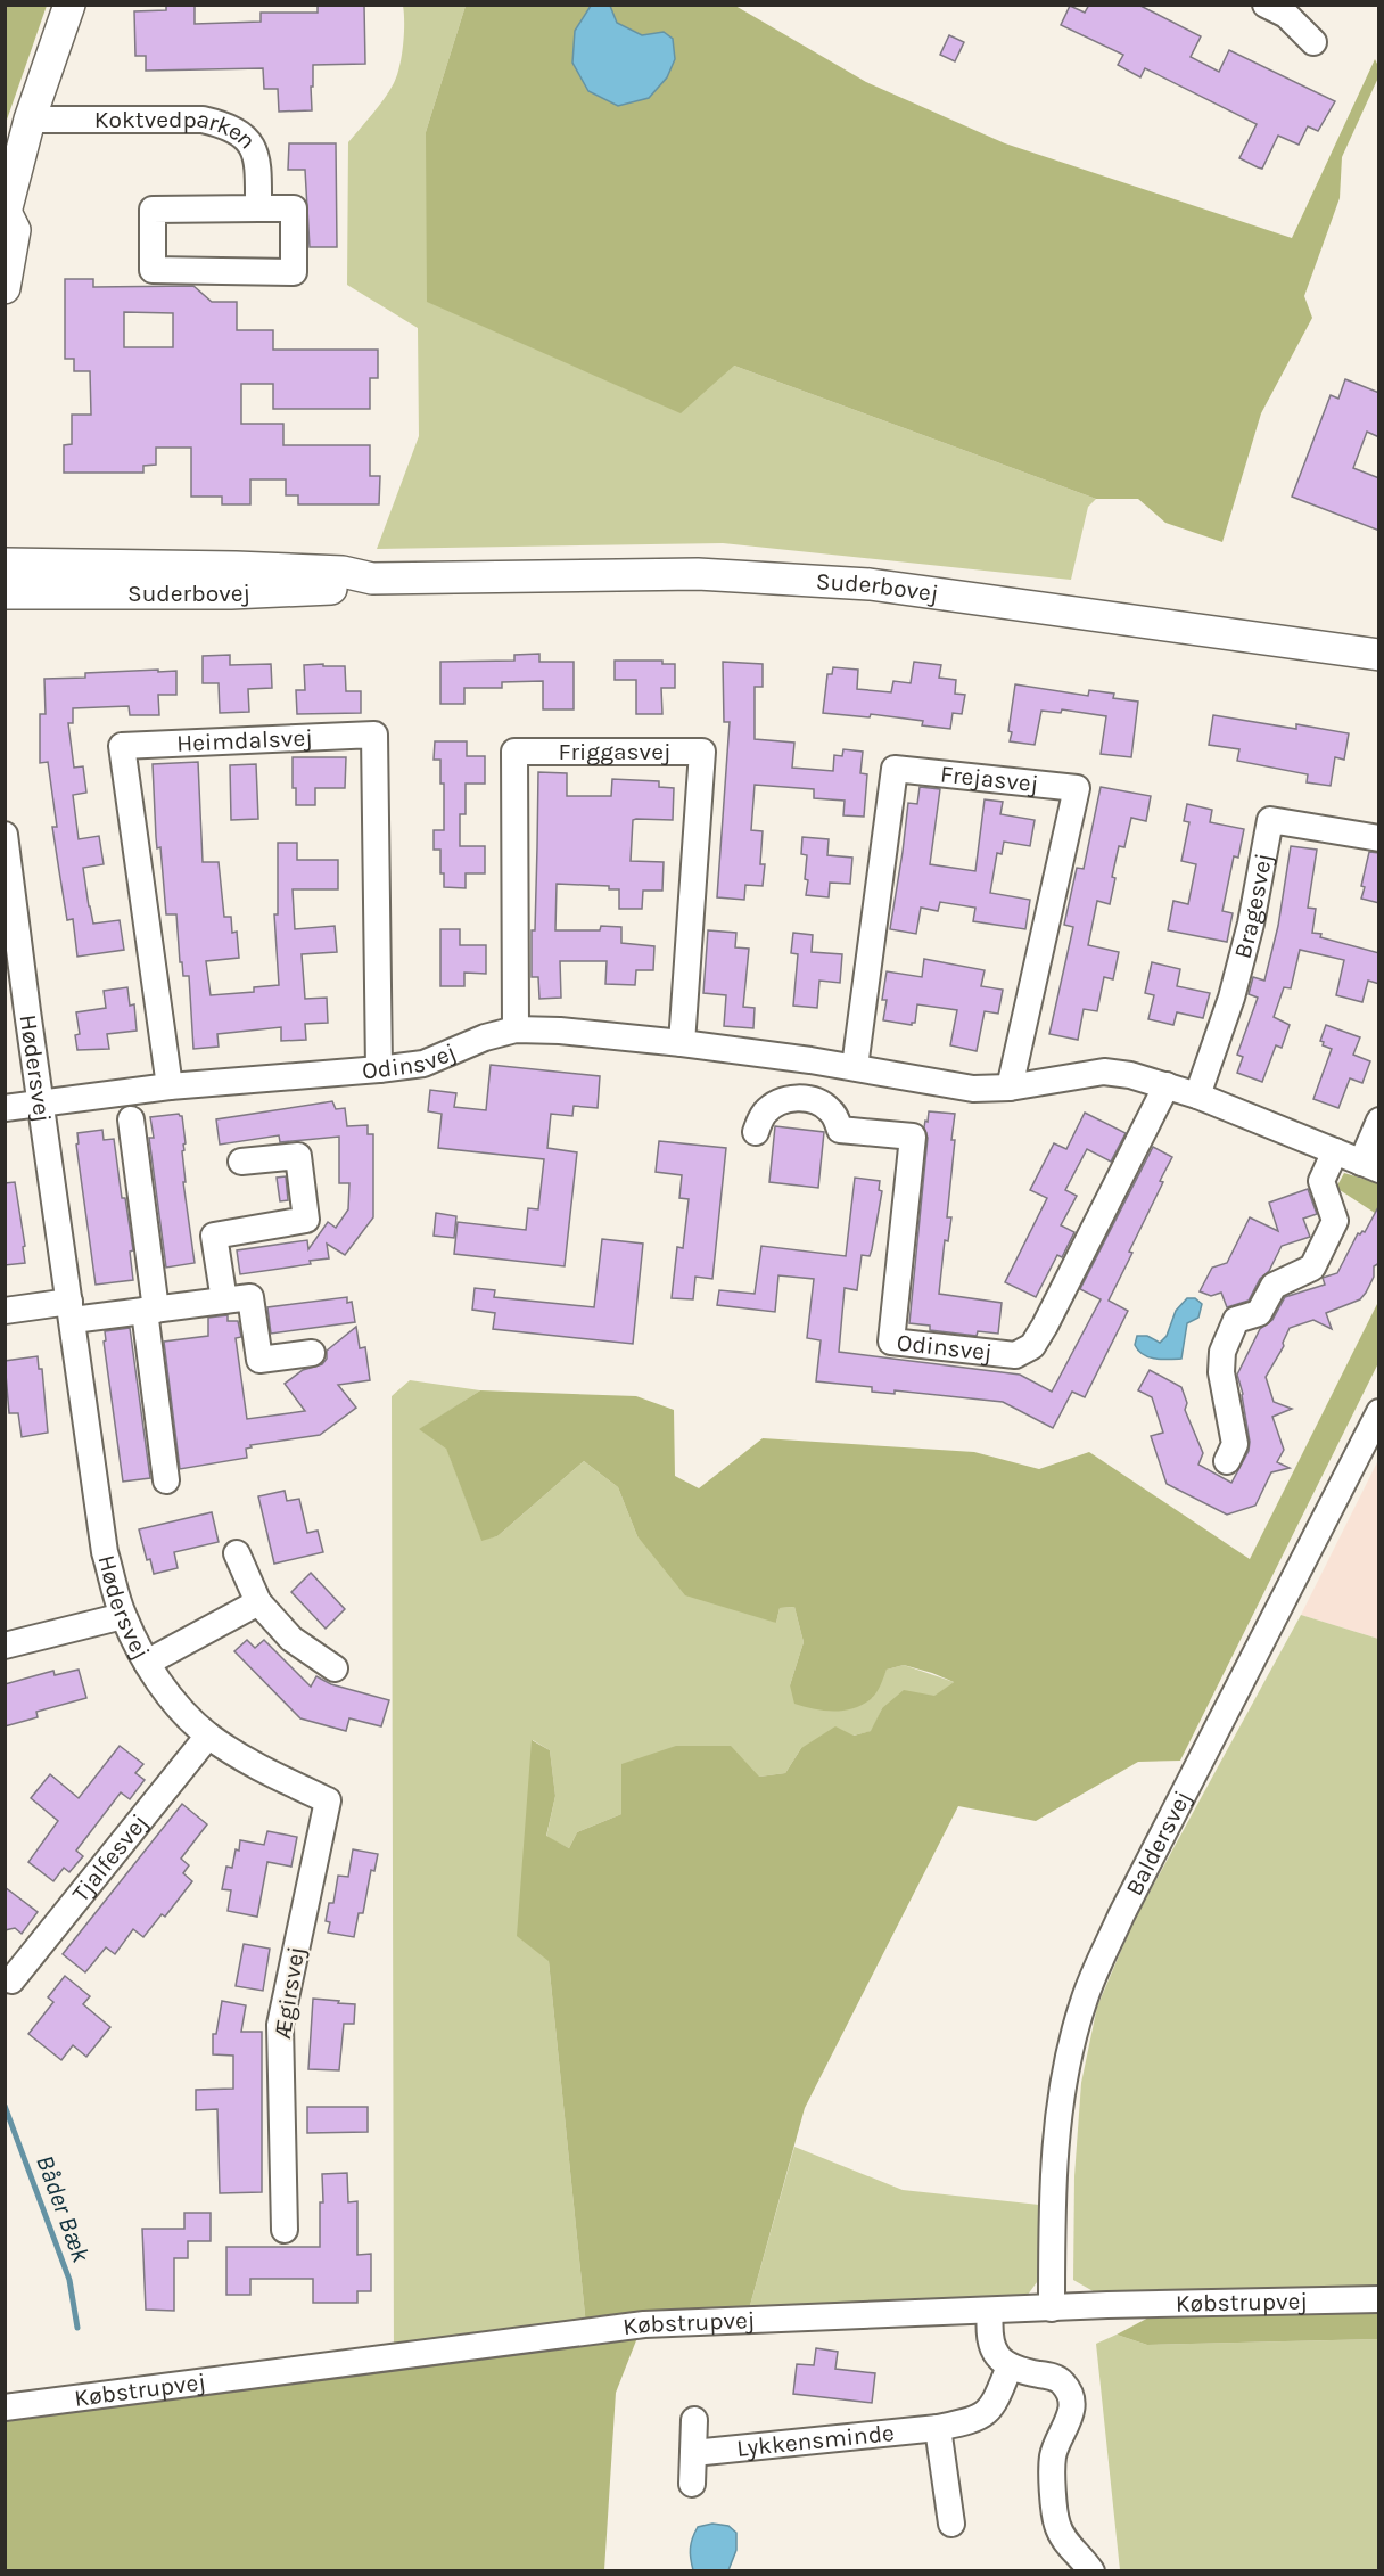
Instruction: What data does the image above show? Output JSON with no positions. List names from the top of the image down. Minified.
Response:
{"streets":{"street":["Koktvedparken","Suderbovej","Heimdalsvej","Friggasvej","Frejasvej","Bragesvej","Odinsvej","Hødersvej","Baldersvej","Tjalfesvej","Ægirsvej","Købstrupvej","Lykkensminde"]},"crossings":[["Heimdalsvej","Odinsvej"],["Friggasvej","Odinsvej"],["Frejasvej","Odinsvej"],["Bragesvej","Odinsvej"],["Odinsvej","Hødersvej"],["Hødersvej","Tjalfesvej"],["Hødersvej","Ægirsvej"],["Baldersvej","Købstrupvej"]],"water":["Båder Bæk"]}
